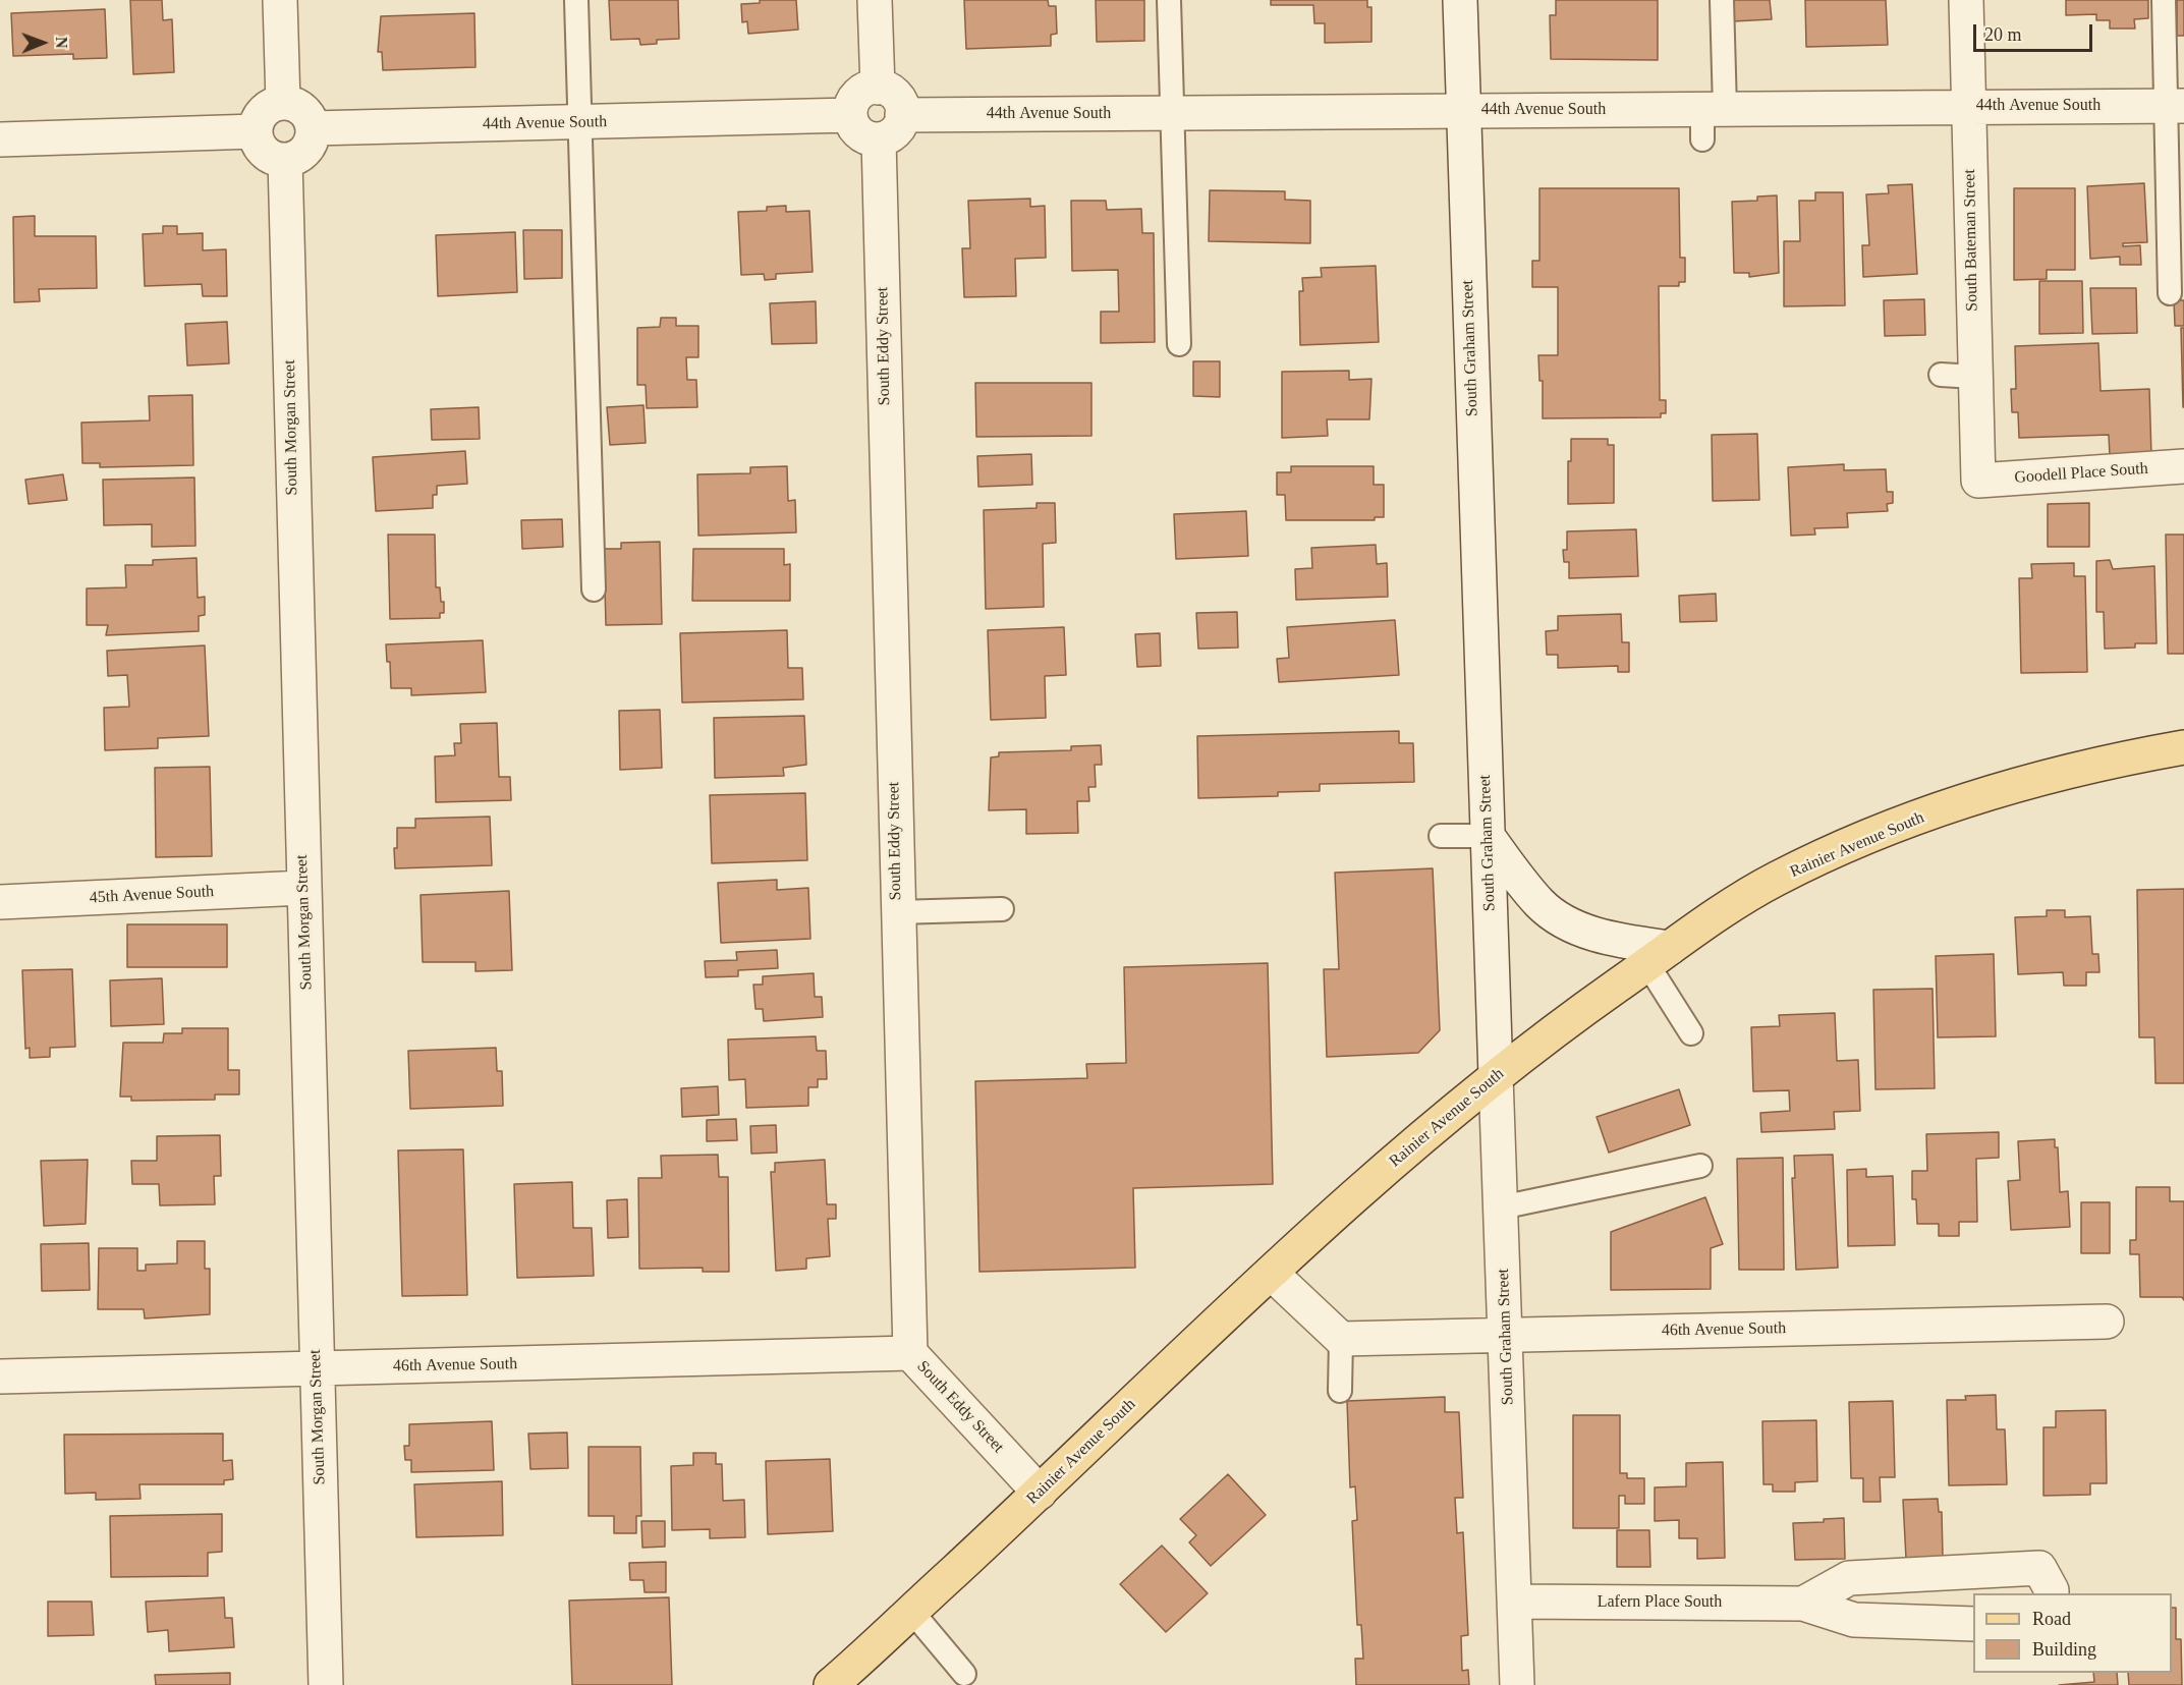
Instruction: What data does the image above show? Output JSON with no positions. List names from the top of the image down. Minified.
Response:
{"streets":{"main road":["Rainier Avenue South"],"street":["44th Avenue South","South Bateman Street","South Eddy Street","South Graham Street","South Morgan Street","Goodell Place South","45th Avenue South","46th Avenue South","Lafern Place South"]},"crossings":[["44th Avenue South","South Bateman Street"],["44th Avenue South","South Eddy Street"],["44th Avenue South","South Graham Street"],["44th Avenue South","South Morgan Street"],["South Bateman Street","Goodell Place South"],["South Eddy Street","Rainier Avenue South"],["South Eddy Street","46th Avenue South"],["South Graham Street","Rainier Avenue South"],["South Graham Street","46th Avenue South"],["South Graham Street","Lafern Place South"],["South Morgan Street","45th Avenue South"],["South Morgan Street","46th Avenue South"]],"legend":["Road","Building"],"scale_bar":"20 m","north":"right"}
